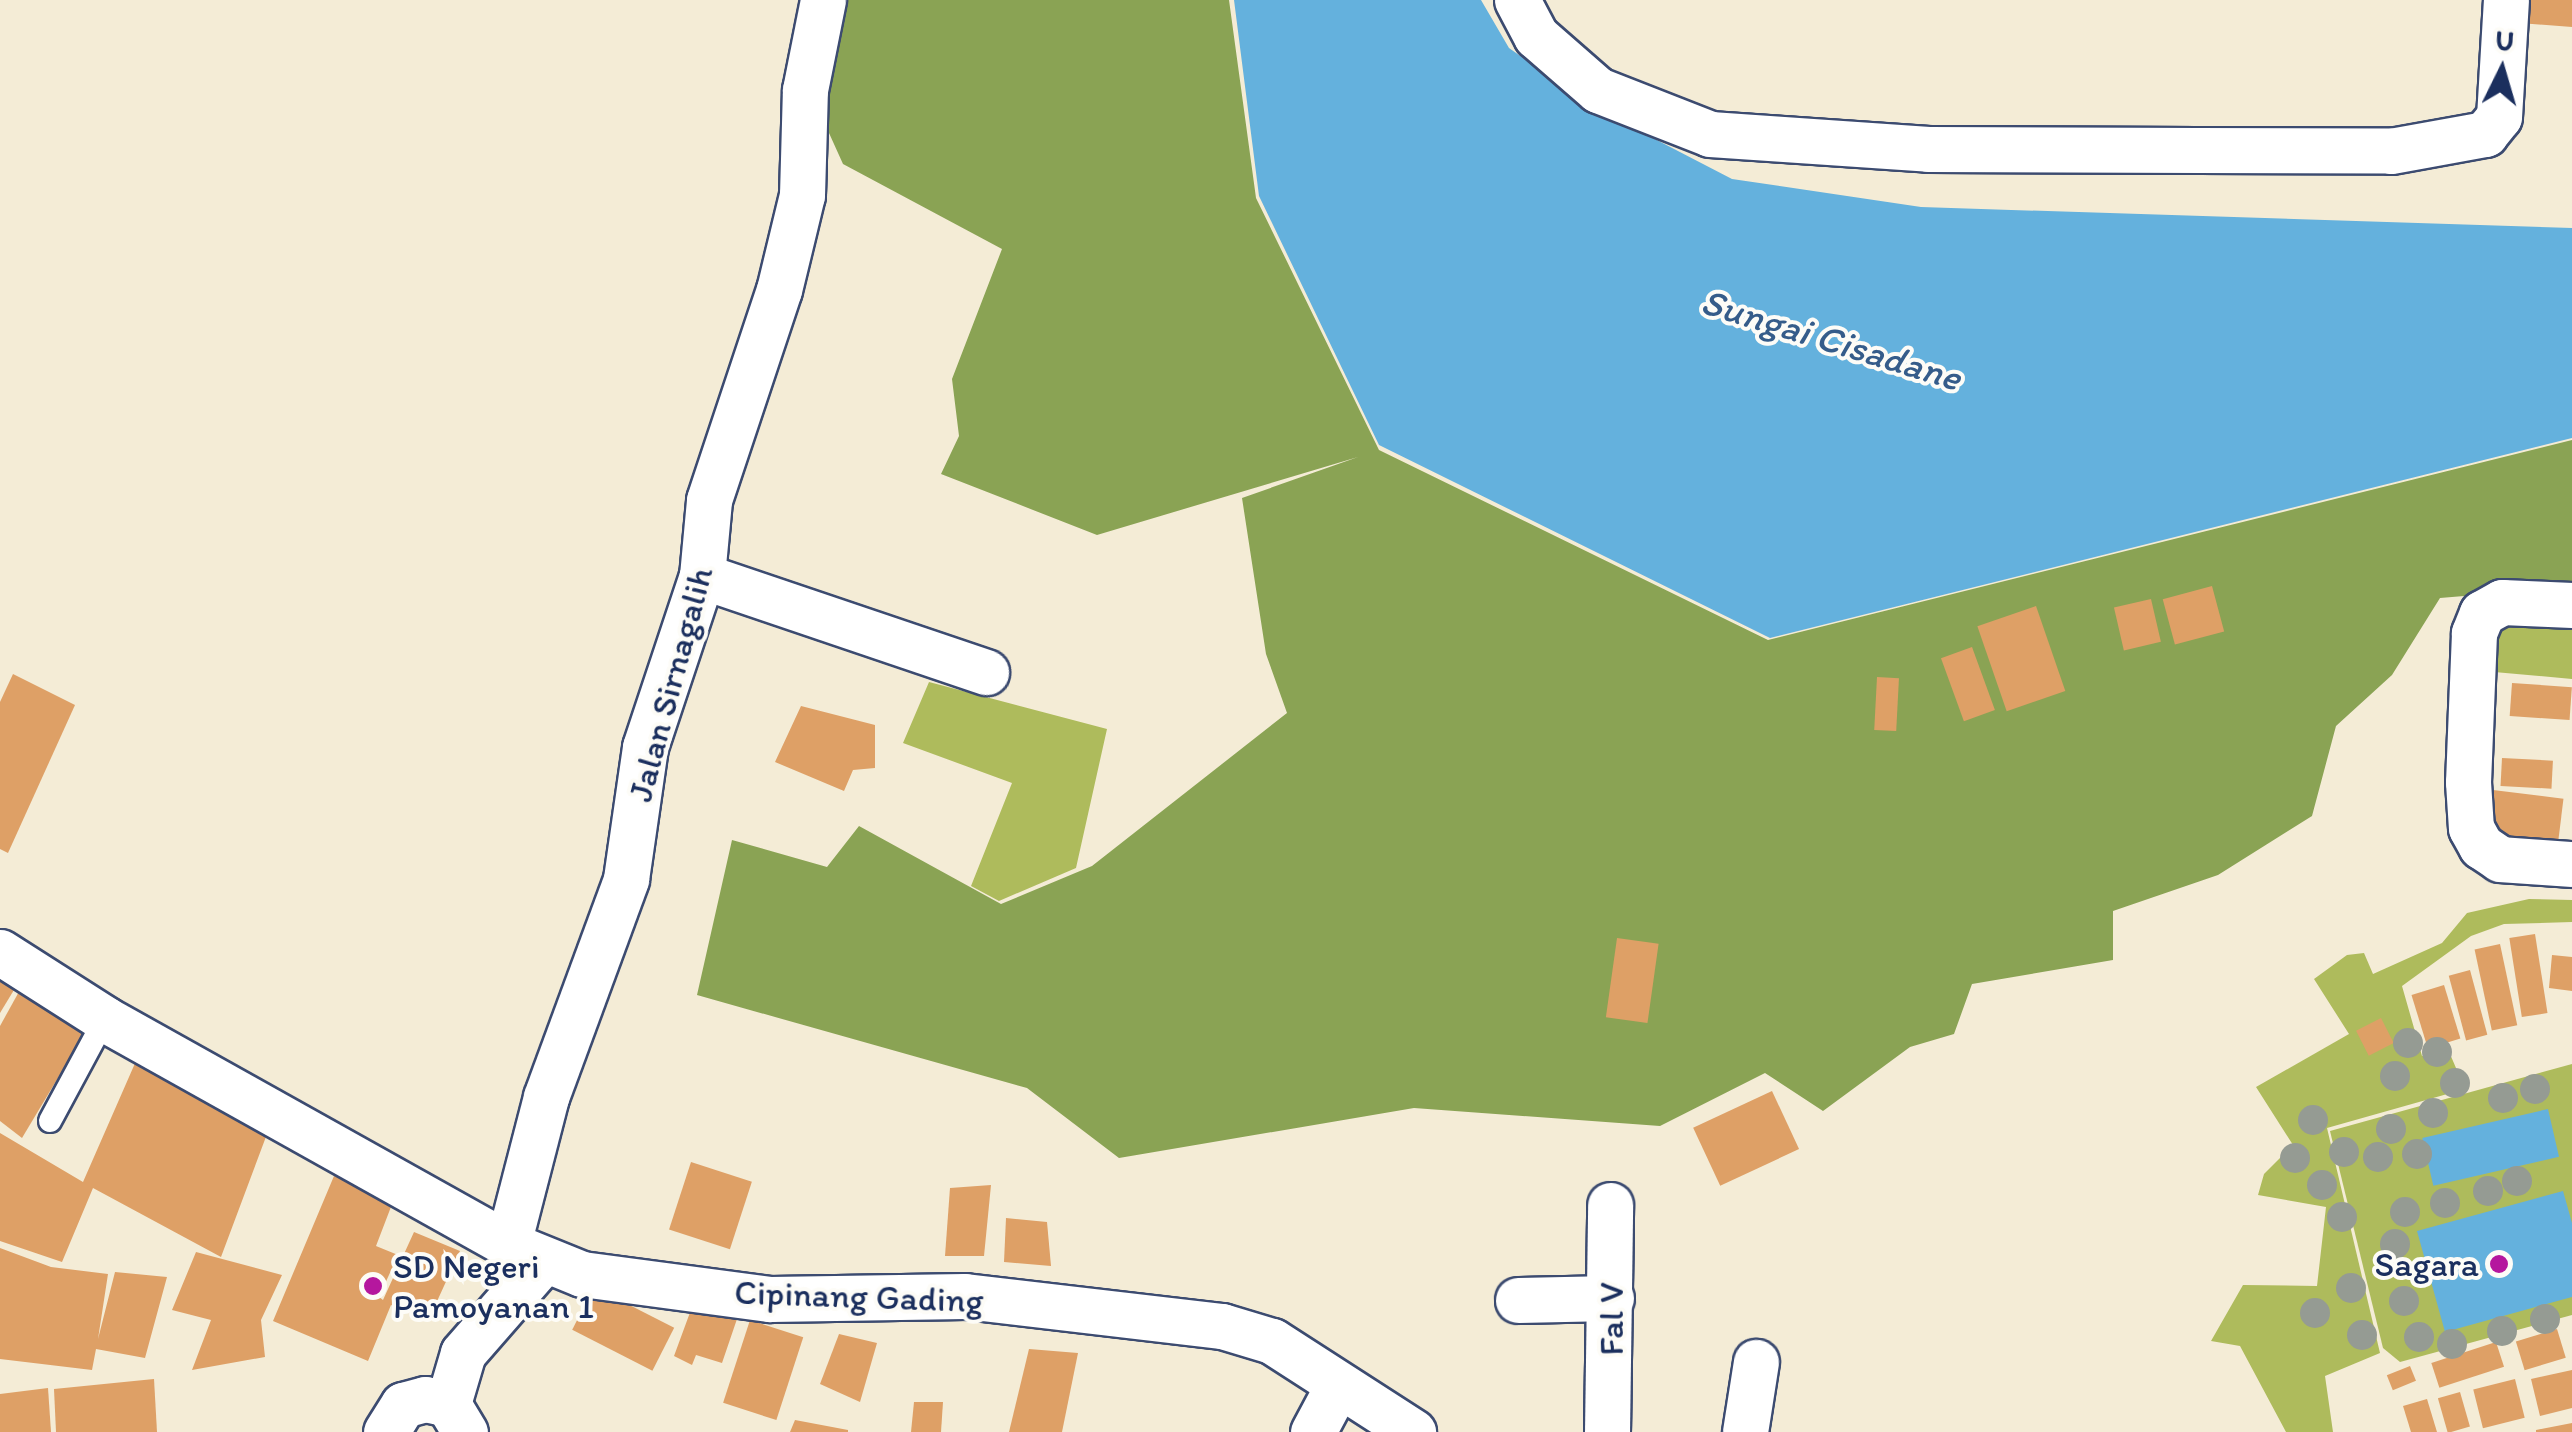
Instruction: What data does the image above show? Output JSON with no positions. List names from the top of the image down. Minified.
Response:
{"streets":{"street":["Jalan Sirnagalih","Cipinang Gading","Fal V"]},"crossings":[["Jalan Sirnagalih","Cipinang Gading"]],"water":["Sungai Cisadane"],"places":["Sagara","SD Negeri Pamoyanan 1"],"north":"top"}
